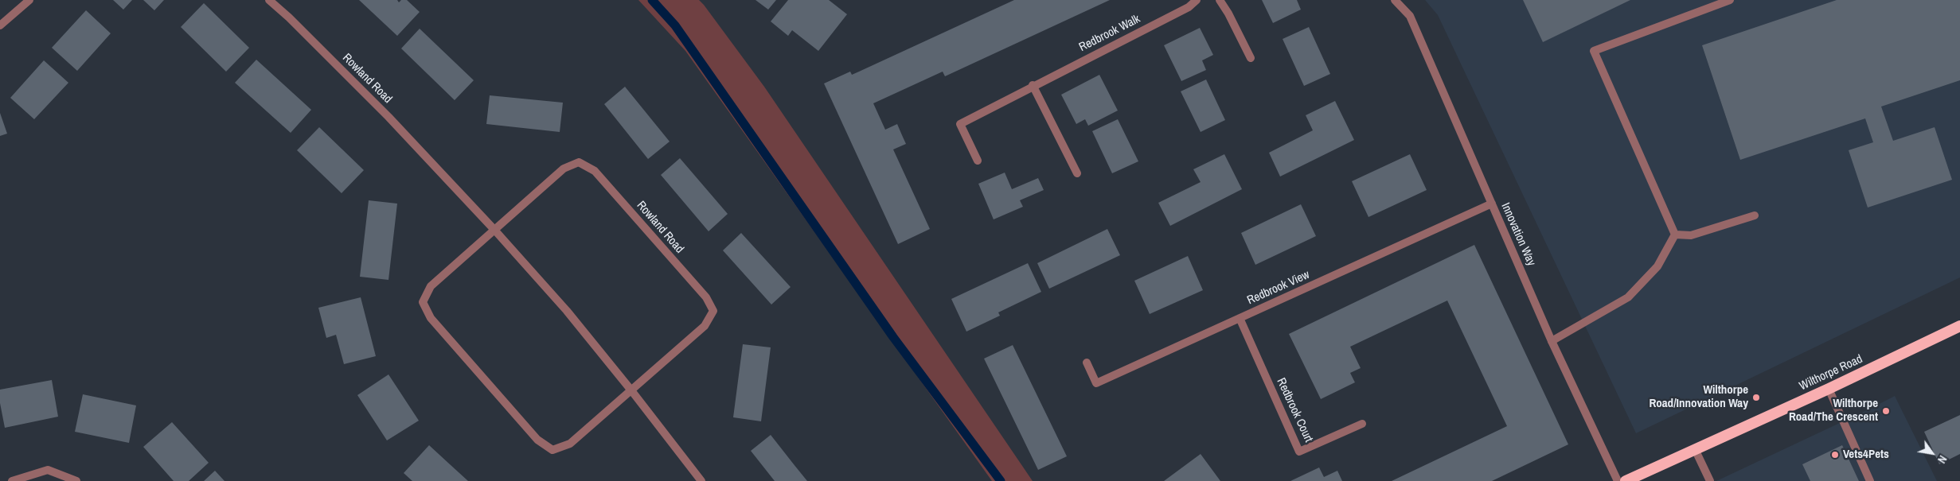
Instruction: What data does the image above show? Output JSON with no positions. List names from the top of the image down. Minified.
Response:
{"streets":{"highway":["Wilthorpe Road"],"street":["Redbrook Walk","Rowland Road","Innovation Way","Redbrook View","Redbrook Court"]},"crossings":[["Innovation Way","Redbrook View"],["Redbrook View","Redbrook Court"]],"places":["Wilthorpe Road/Innovation Way","Wilthorpe Road/The Crescent","Vets4Pets"],"north":"bottom right"}
